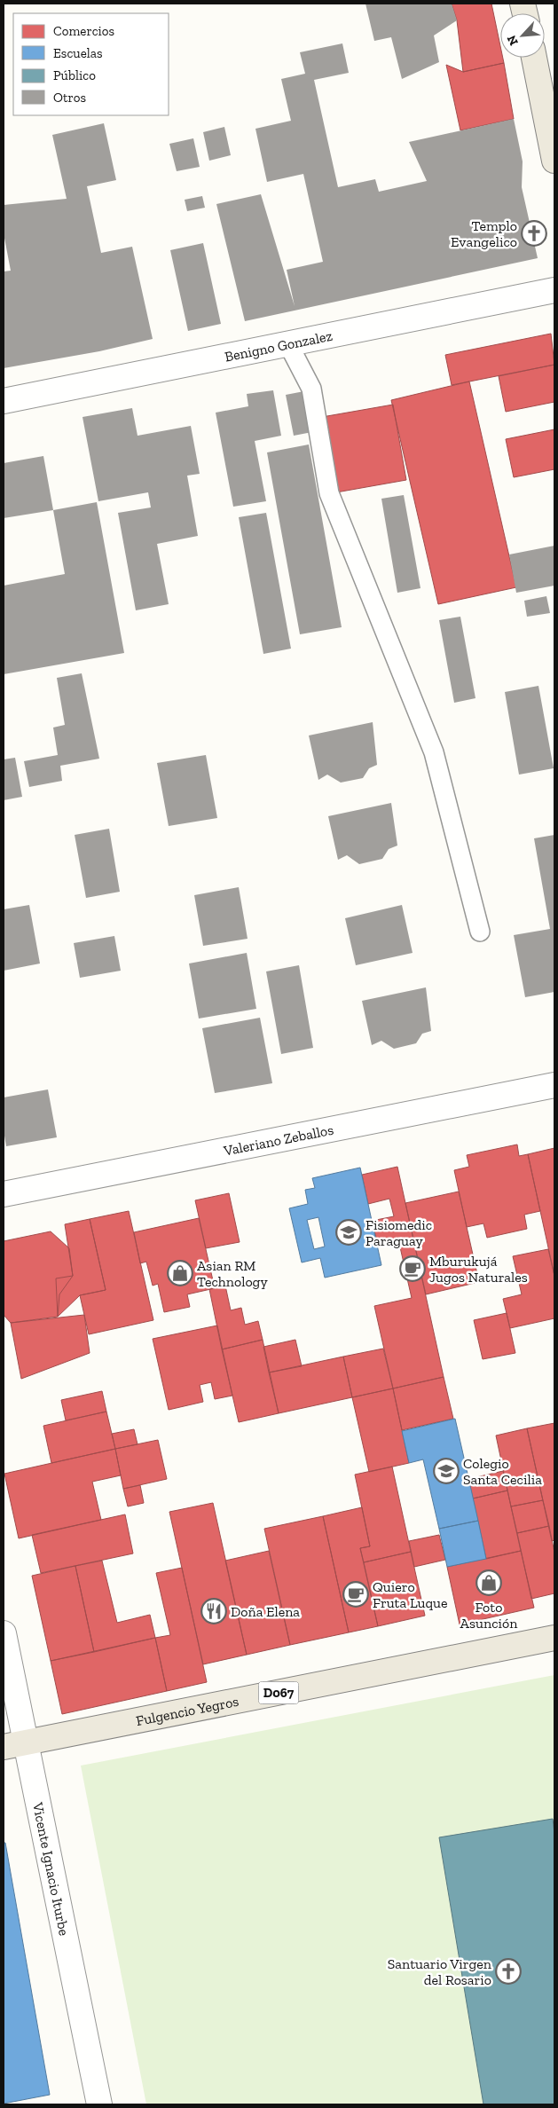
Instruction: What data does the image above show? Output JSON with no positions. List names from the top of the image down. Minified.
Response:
{"streets":{"main road":["D067","Fulgencio Yegros"],"street":["Benigno Gonzalez","Valeriano Zeballos","Vicente Ignacio Iturbe"]},"crossings":[["Fulgencio Yegros","Vicente Ignacio Iturbe"]],"places":{"church":["Templo Evangelico","Santuario Virgen del Rosario"],"school or university":["Fisiomedic Paraguay","Colegio Santa Cecilia"],"cafe":["Mburukujá Jugos Naturales","Quiero Fruta Luque"],"shop":["Asian RM Technology","Foto Asunción"],"restaurant":["Doña Elena"]},"legend":["Comercios","Escuelas","Público","Otros"],"north":"bottom left"}
